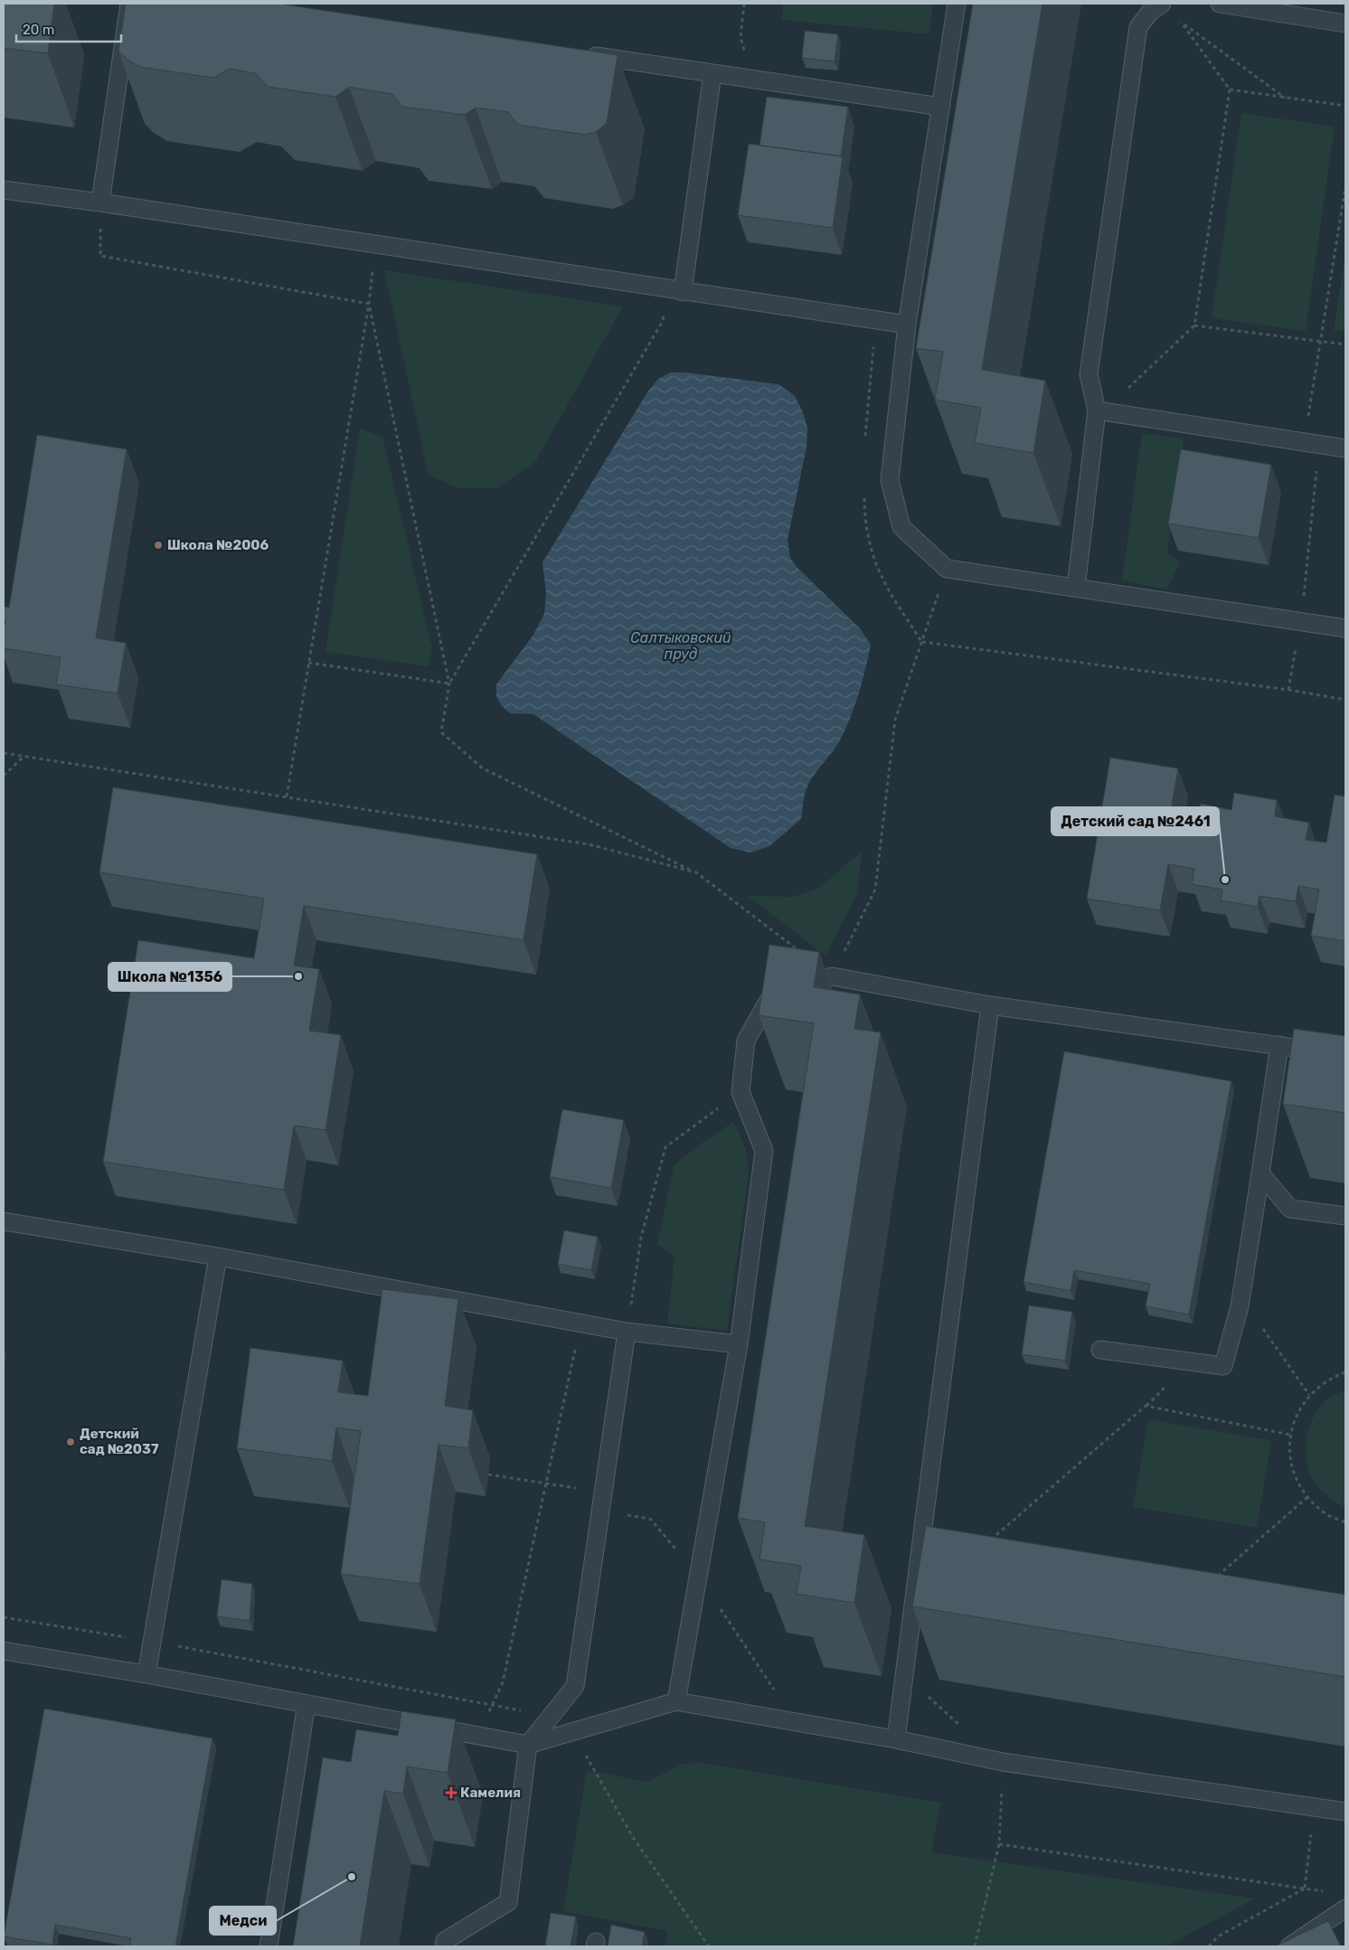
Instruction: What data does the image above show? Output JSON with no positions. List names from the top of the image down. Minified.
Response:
{"water":["Салтыковский пруд"],"places":{"other":["Школа №2006","Детский сад №2461","Школа №1356","Детский сад №2037","Медси"],"health":["Камелия"]},"scale_bar":"20 m"}
